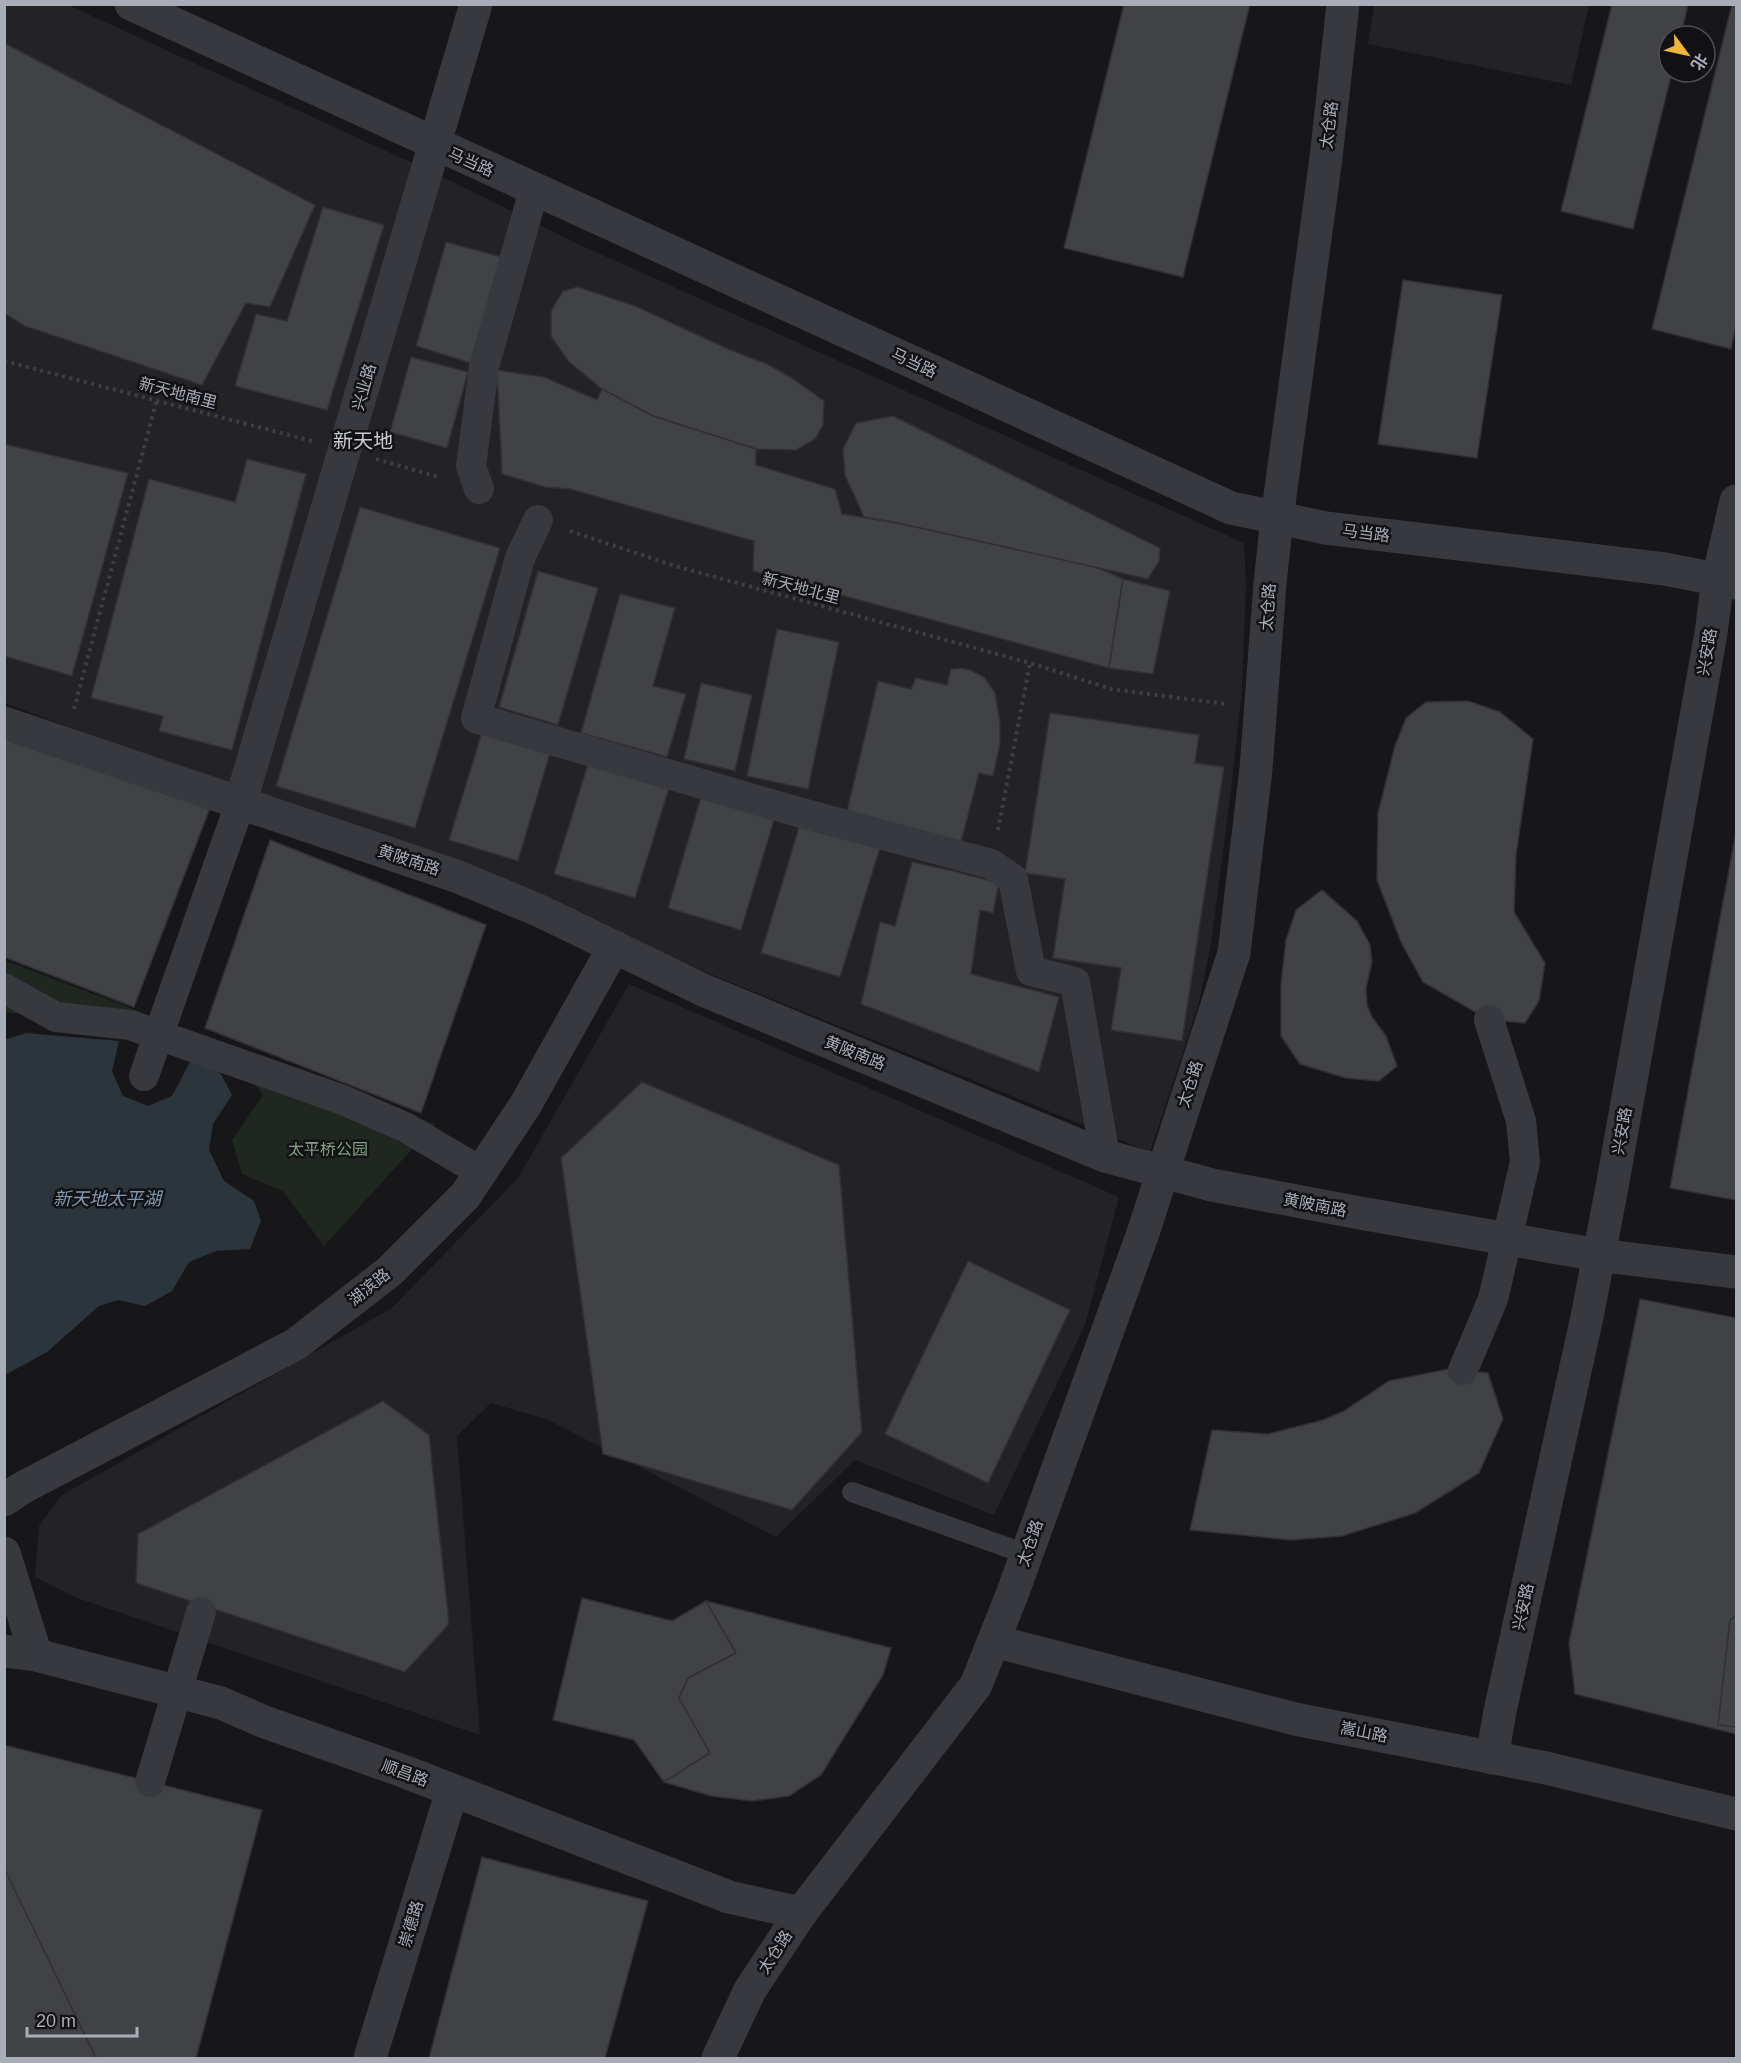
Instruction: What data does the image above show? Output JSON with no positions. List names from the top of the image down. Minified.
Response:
{"streets":{"street":["太仓路","马当路","兴业路","兴安路","黄陂南路","湖滨路","嵩山路","顺昌路","崇德路"],"path":["新天地南里","新天地北里"]},"crossings":[["太仓路","马当路"],["太仓路","新天地北里"],["太仓路","黄陂南路"],["太仓路","嵩山路"],["太仓路","顺昌路"],["马当路","兴业路"],["马当路","兴安路"],["兴业路","新天地南里"],["兴业路","黄陂南路"],["兴安路","黄陂南路"],["兴安路","嵩山路"],["黄陂南路","湖滨路"],["顺昌路","崇德路"]],"districts":["新天地"],"water":["新天地太平湖"],"parks":["太平桥公园"],"scale_bar":"20 m","north":"bottom right"}
